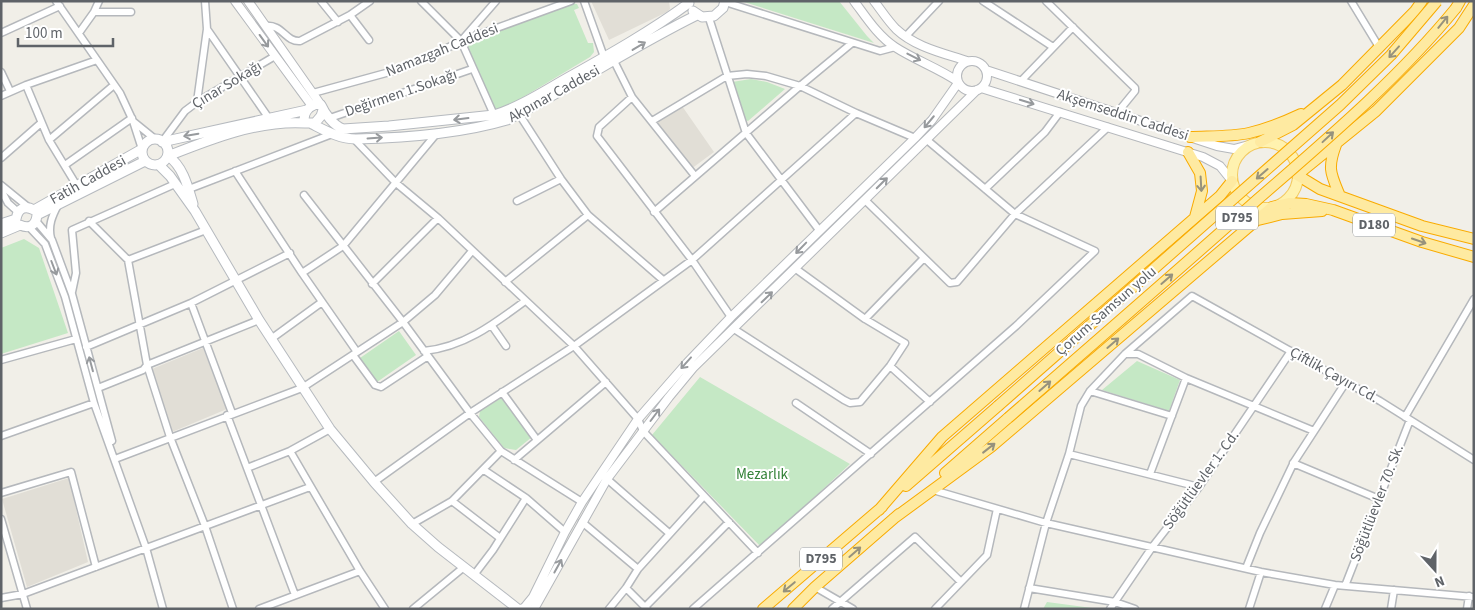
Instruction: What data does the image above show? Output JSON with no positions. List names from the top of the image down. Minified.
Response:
{"streets":{"highway":["D795","D180","Çorum-Samsun yolu"],"main road":["Akpınar Caddesi","Fatih Caddesi"],"street":["Namazgah Caddesi","Çınar Sokağı","Değirmen 1.Sokağı","Akşemseddin Caddesi","Çiftlik Çayırı Cd.","Söğütlüevler 1. Cd.","Söğütlüevler 70. Sk."]},"crossings":[["Çınar Sokağı","Akpınar Caddesi"],["Çınar Sokağı","Fatih Caddesi"],["Değirmen 1.Sokağı","Akpınar Caddesi"],["Akpınar Caddesi","Fatih Caddesi"],["Akşemseddin Caddesi","D180"],["Çiftlik Çayırı Cd.","Söğütlüevler 1. Cd."],["Çiftlik Çayırı Cd.","Söğütlüevler 70. Sk."]],"parks":["Mezarlık"],"scale_bar":"100 m","north":"bottom"}
